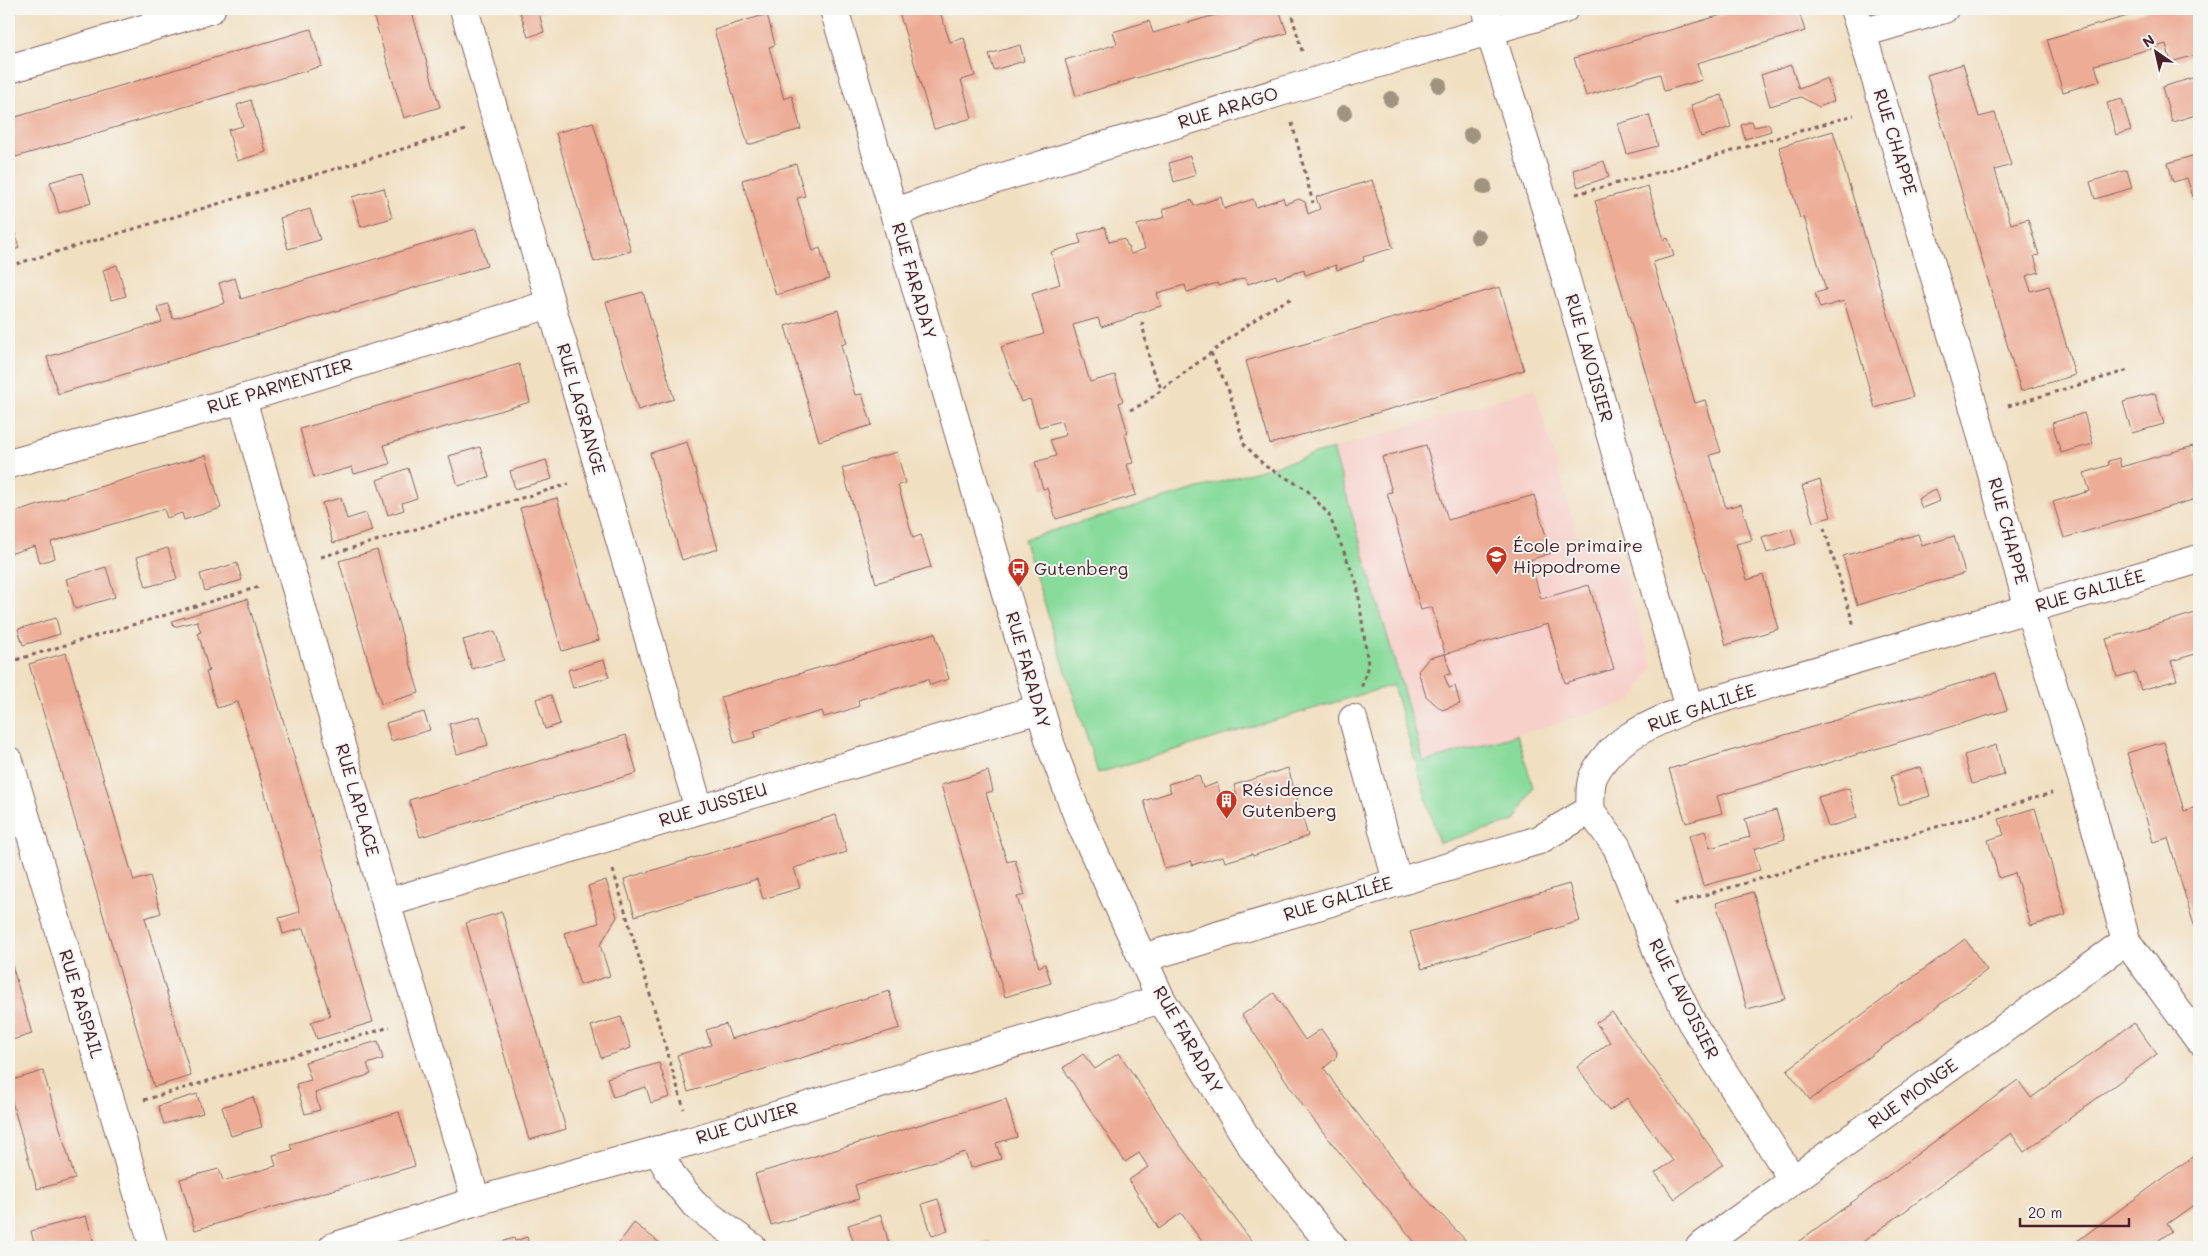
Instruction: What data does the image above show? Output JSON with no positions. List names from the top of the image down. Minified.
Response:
{"streets":{"street":["RUE ARAGO","RUE CHAPPE","RUE FARADAY","RUE LAVOISIER","RUE PARMENTIER","RUE LAGRANGE","RUE GALILÉE","RUE LAPLACE","RUE JUSSIEU","RUE RASPAIL","RUE MONGE","RUE CUVIER"]},"crossings":[["RUE ARAGO","RUE FARADAY"],["RUE ARAGO","RUE LAVOISIER"],["RUE CHAPPE","RUE GALILÉE"],["RUE CHAPPE","RUE MONGE"],["RUE FARADAY","RUE GALILÉE"],["RUE FARADAY","RUE JUSSIEU"],["RUE FARADAY","RUE CUVIER"],["RUE LAVOISIER","RUE GALILÉE"],["RUE LAVOISIER","RUE MONGE"],["RUE PARMENTIER","RUE LAGRANGE"],["RUE PARMENTIER","RUE LAPLACE"],["RUE LAGRANGE","RUE JUSSIEU"],["RUE LAPLACE","RUE JUSSIEU"],["RUE LAPLACE","RUE CUVIER"]],"places":{"school or university":["École primaire Hippodrome"],"bus stop":["Gutenberg"],"building":["Résidence Gutenberg"]},"scale_bar":"20 m","north":"top left"}
